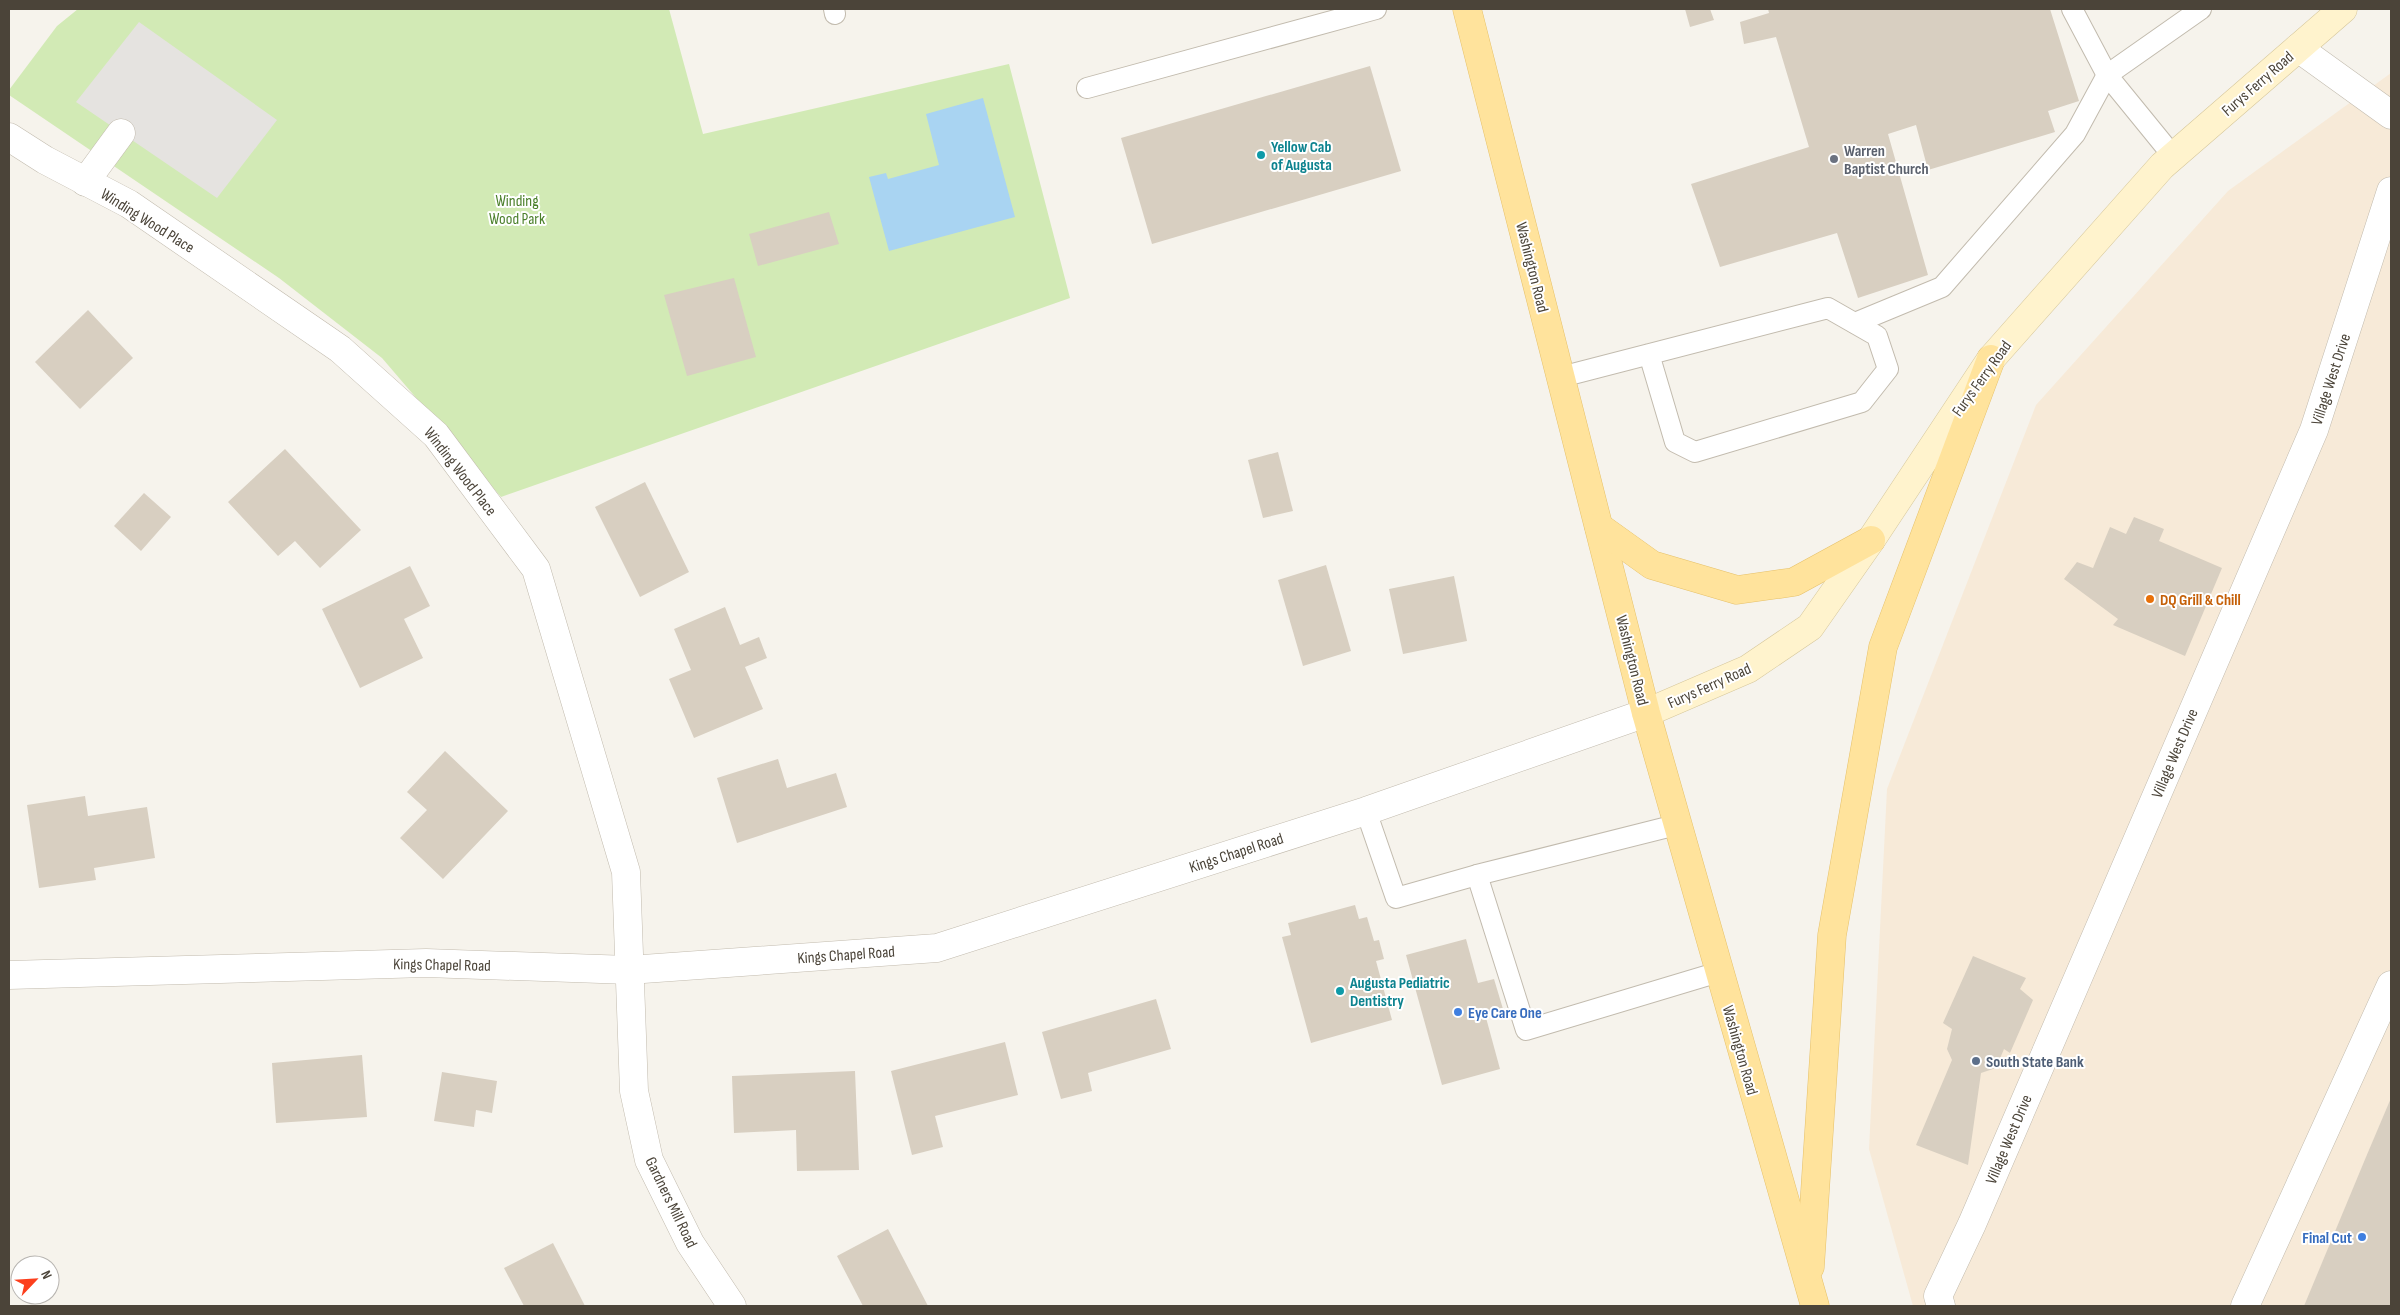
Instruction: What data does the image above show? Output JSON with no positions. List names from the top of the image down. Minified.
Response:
{"streets":{"main road":["Furys Ferry Road","Washington Road"],"street":["Winding Wood Place","Village West Drive","Kings Chapel Road","Gardners Mill Road"]},"crossings":[["Furys Ferry Road","Washington Road"],["Furys Ferry Road","Kings Chapel Road"],["Winding Wood Place","Kings Chapel Road"],["Winding Wood Place","Gardners Mill Road"],["Washington Road","Kings Chapel Road"],["Kings Chapel Road","Gardners Mill Road"]],"parks":["Winding Wood Park"],"places":["Yellow Cab of Augusta","Warren Baptist Church","DQ Grill & Chill","Augusta Pediatric Dentistry","Eye Care One","South State Bank","Final Cut"],"north":"top right"}
